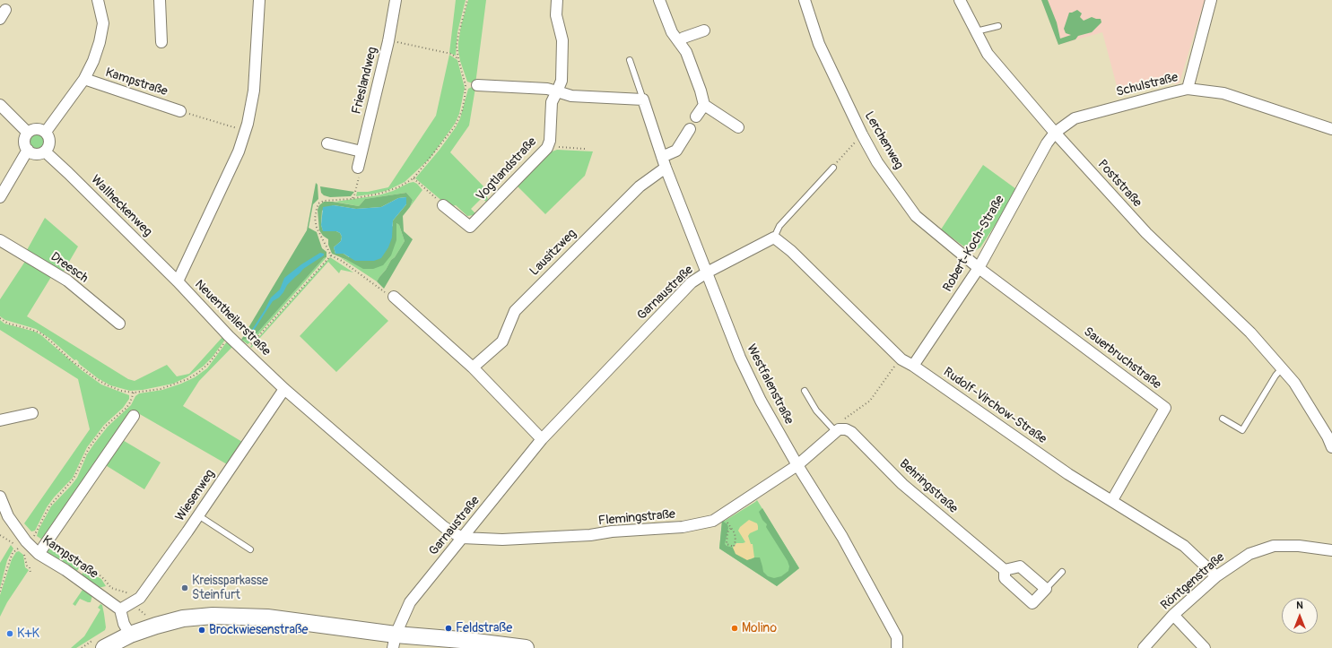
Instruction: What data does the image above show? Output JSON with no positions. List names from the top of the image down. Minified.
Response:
{"streets":{"street":["Frieslandweg","Kampstraße","Schulstraße","Lerchenweg","Vogtlandstraße","Poststraße","Wallheckenweg","Robert-Koch-Straße","Lausitzweg","Dreesch","Garnaustraße","Neuentheilerstraße","Sauerbruchstraße","Westfalenstraße","Rudolf-Virchow-Straße","Behringstraße","Wiesenweg","Flemingstraße","Röntgenstraße"]},"crossings":[["Kampstraße","Wallheckenweg"],["Kampstraße","Wiesenweg"],["Schulstraße","Poststraße"],["Schulstraße","Robert-Koch-Straße"],["Lerchenweg","Robert-Koch-Straße"],["Lerchenweg","Sauerbruchstraße"],["Poststraße","Robert-Koch-Straße"],["Wallheckenweg","Neuentheilerstraße"],["Robert-Koch-Straße","Sauerbruchstraße"],["Robert-Koch-Straße","Rudolf-Virchow-Straße"],["Lausitzweg","Westfalenstraße"],["Garnaustraße","Neuentheilerstraße"],["Garnaustraße","Westfalenstraße"],["Garnaustraße","Rudolf-Virchow-Straße"],["Garnaustraße","Flemingstraße"],["Neuentheilerstraße","Wiesenweg"],["Neuentheilerstraße","Flemingstraße"],["Sauerbruchstraße","Rudolf-Virchow-Straße"],["Westfalenstraße","Flemingstraße"],["Rudolf-Virchow-Straße","Röntgenstraße"]],"places":["Kreissparkasse Steinfurt","Feldstraße","Molino","Brockwiesenstraße","K+K"],"north":"top"}
